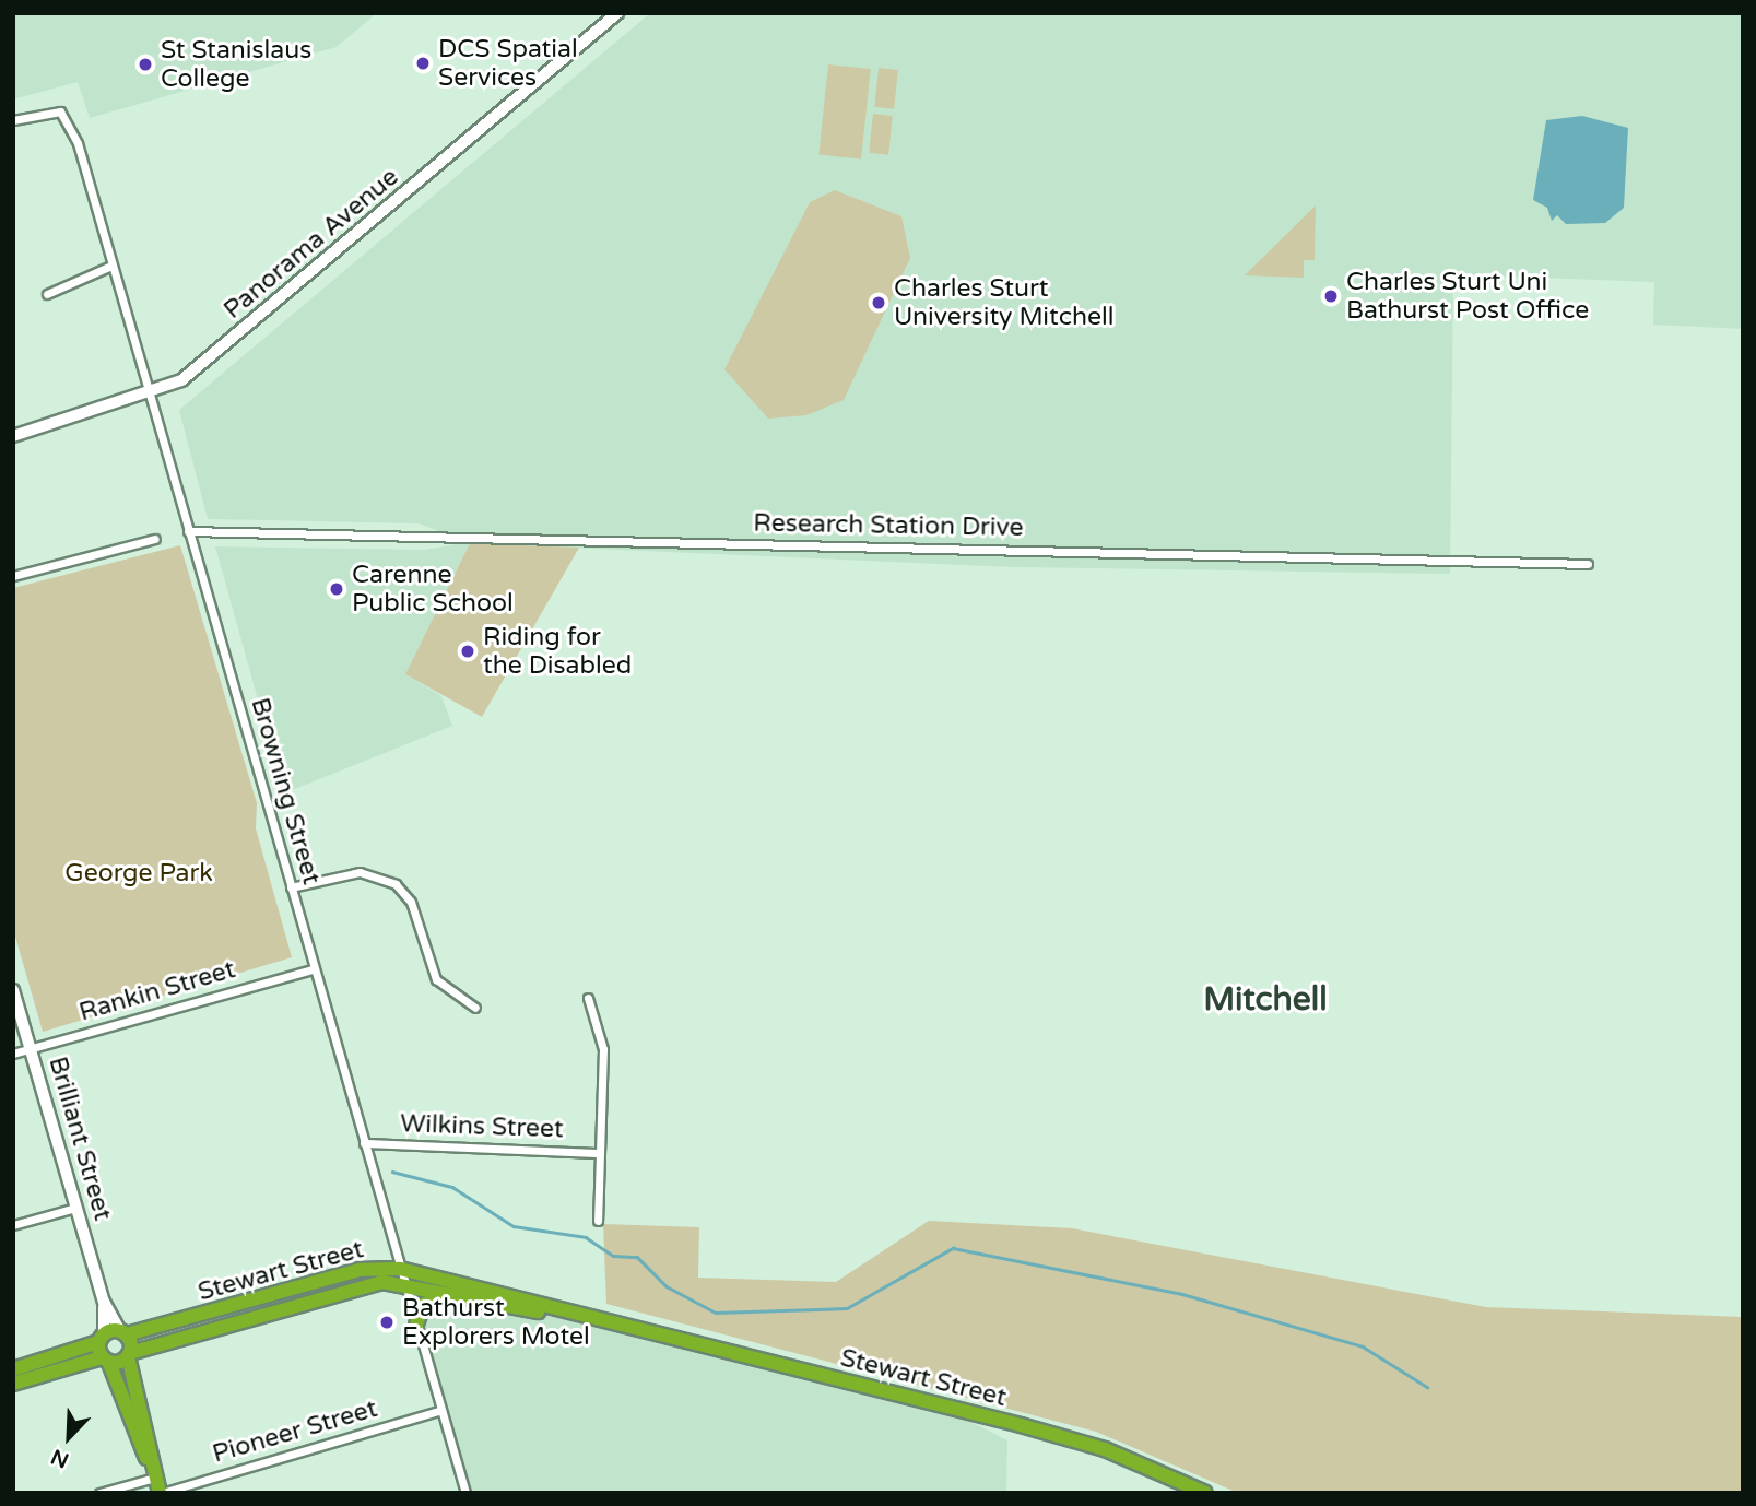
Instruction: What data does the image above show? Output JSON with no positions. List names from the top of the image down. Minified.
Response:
{"streets":{"highway":["Stewart Street"],"street":["Panorama Avenue","Research Station Drive","Browning Street","Rankin Street","Wilkins Street","Brilliant Street","Pioneer Street"]},"crossings":[["Panorama Avenue","Browning Street"],["Research Station Drive","Browning Street"],["Browning Street","Rankin Street"],["Browning Street","Wilkins Street"],["Browning Street","Stewart Street"],["Browning Street","Pioneer Street"],["Rankin Street","Brilliant Street"],["Brilliant Street","Stewart Street"]],"districts":["Mitchell"],"parks":["George Park"],"places":["DCS Spatial Services","St Stanislaus College","Charles Sturt Uni Bathurst Post Office","Charles Sturt University Mitchell","Carenne Public School","Riding for the Disabled","Bathurst Explorers Motel"],"north":"bottom left"}
